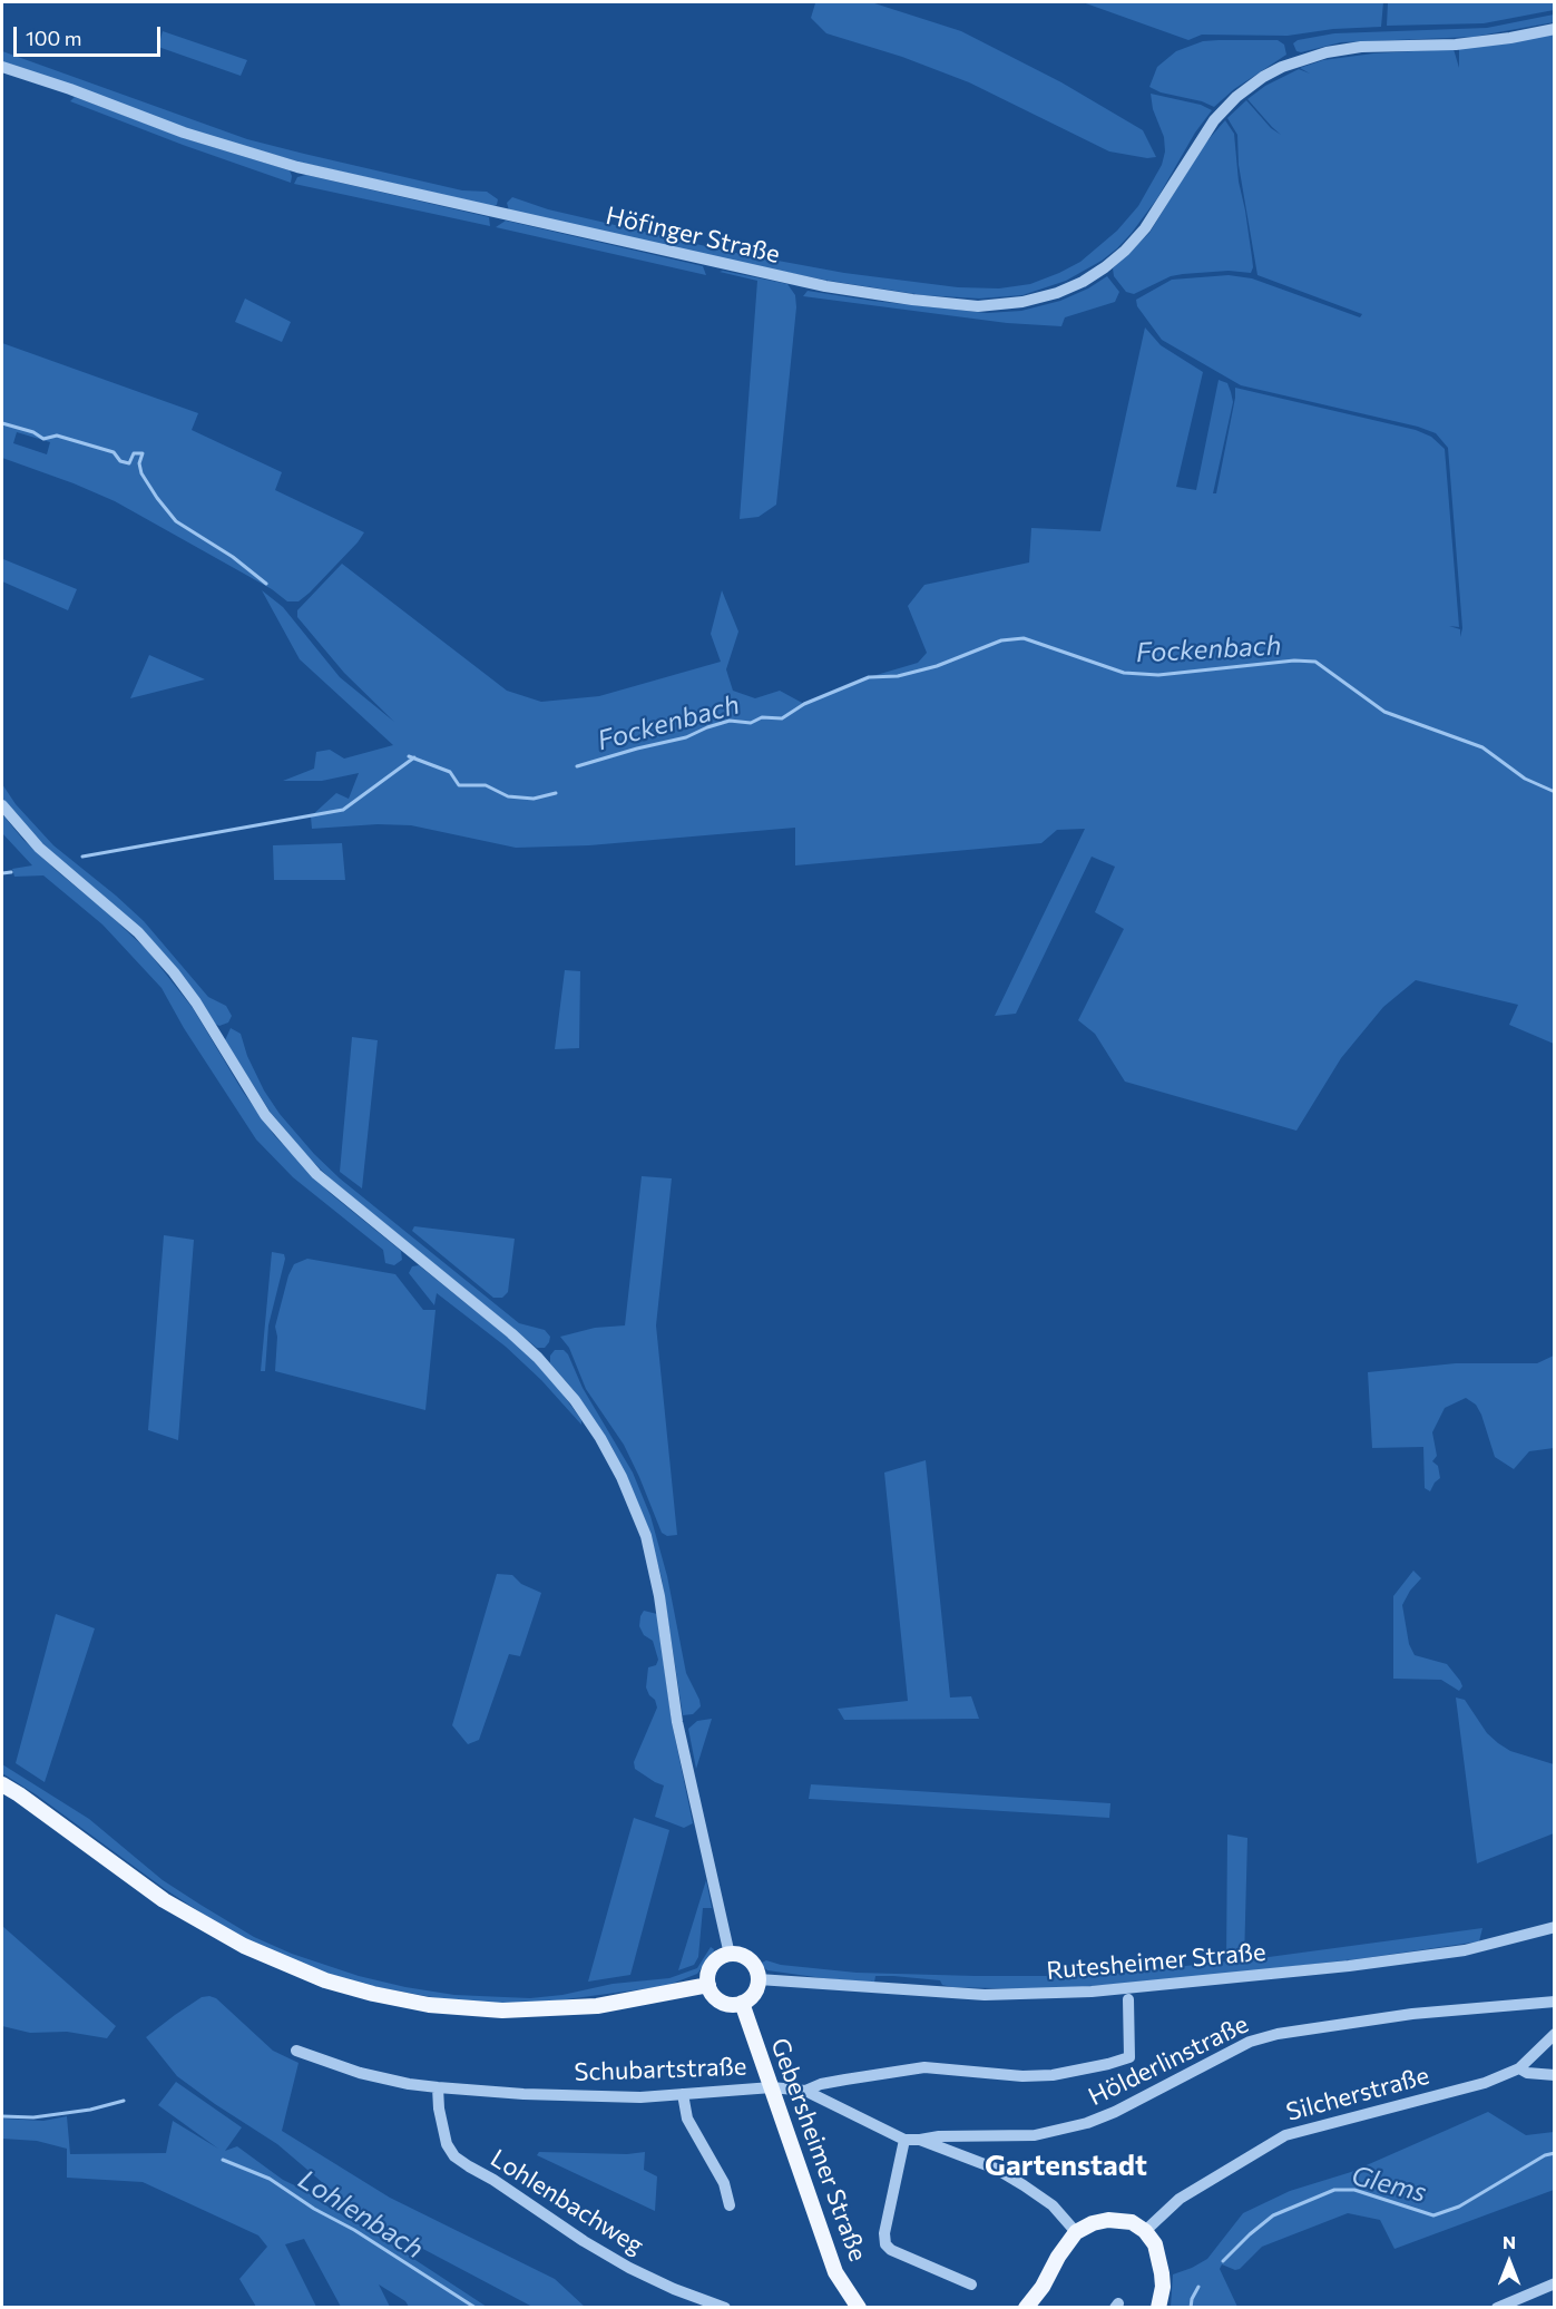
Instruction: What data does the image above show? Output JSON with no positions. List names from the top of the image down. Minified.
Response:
{"streets":{"main road":["Gebersheimer Straße"],"street":["Höfinger Straße","Rutesheimer Straße","Hölderlinstraße","Schubartstraße","Silcherstraße","Lohlenbachweg"]},"crossings":[["Rutesheimer Straße","Gebersheimer Straße"],["Schubartstraße","Gebersheimer Straße"],["Schubartstraße","Lohlenbachweg"]],"districts":["Gartenstadt"],"water":["Fockenbach","Glems","Lohlenbach"],"scale_bar":"100 m","north":"top"}
